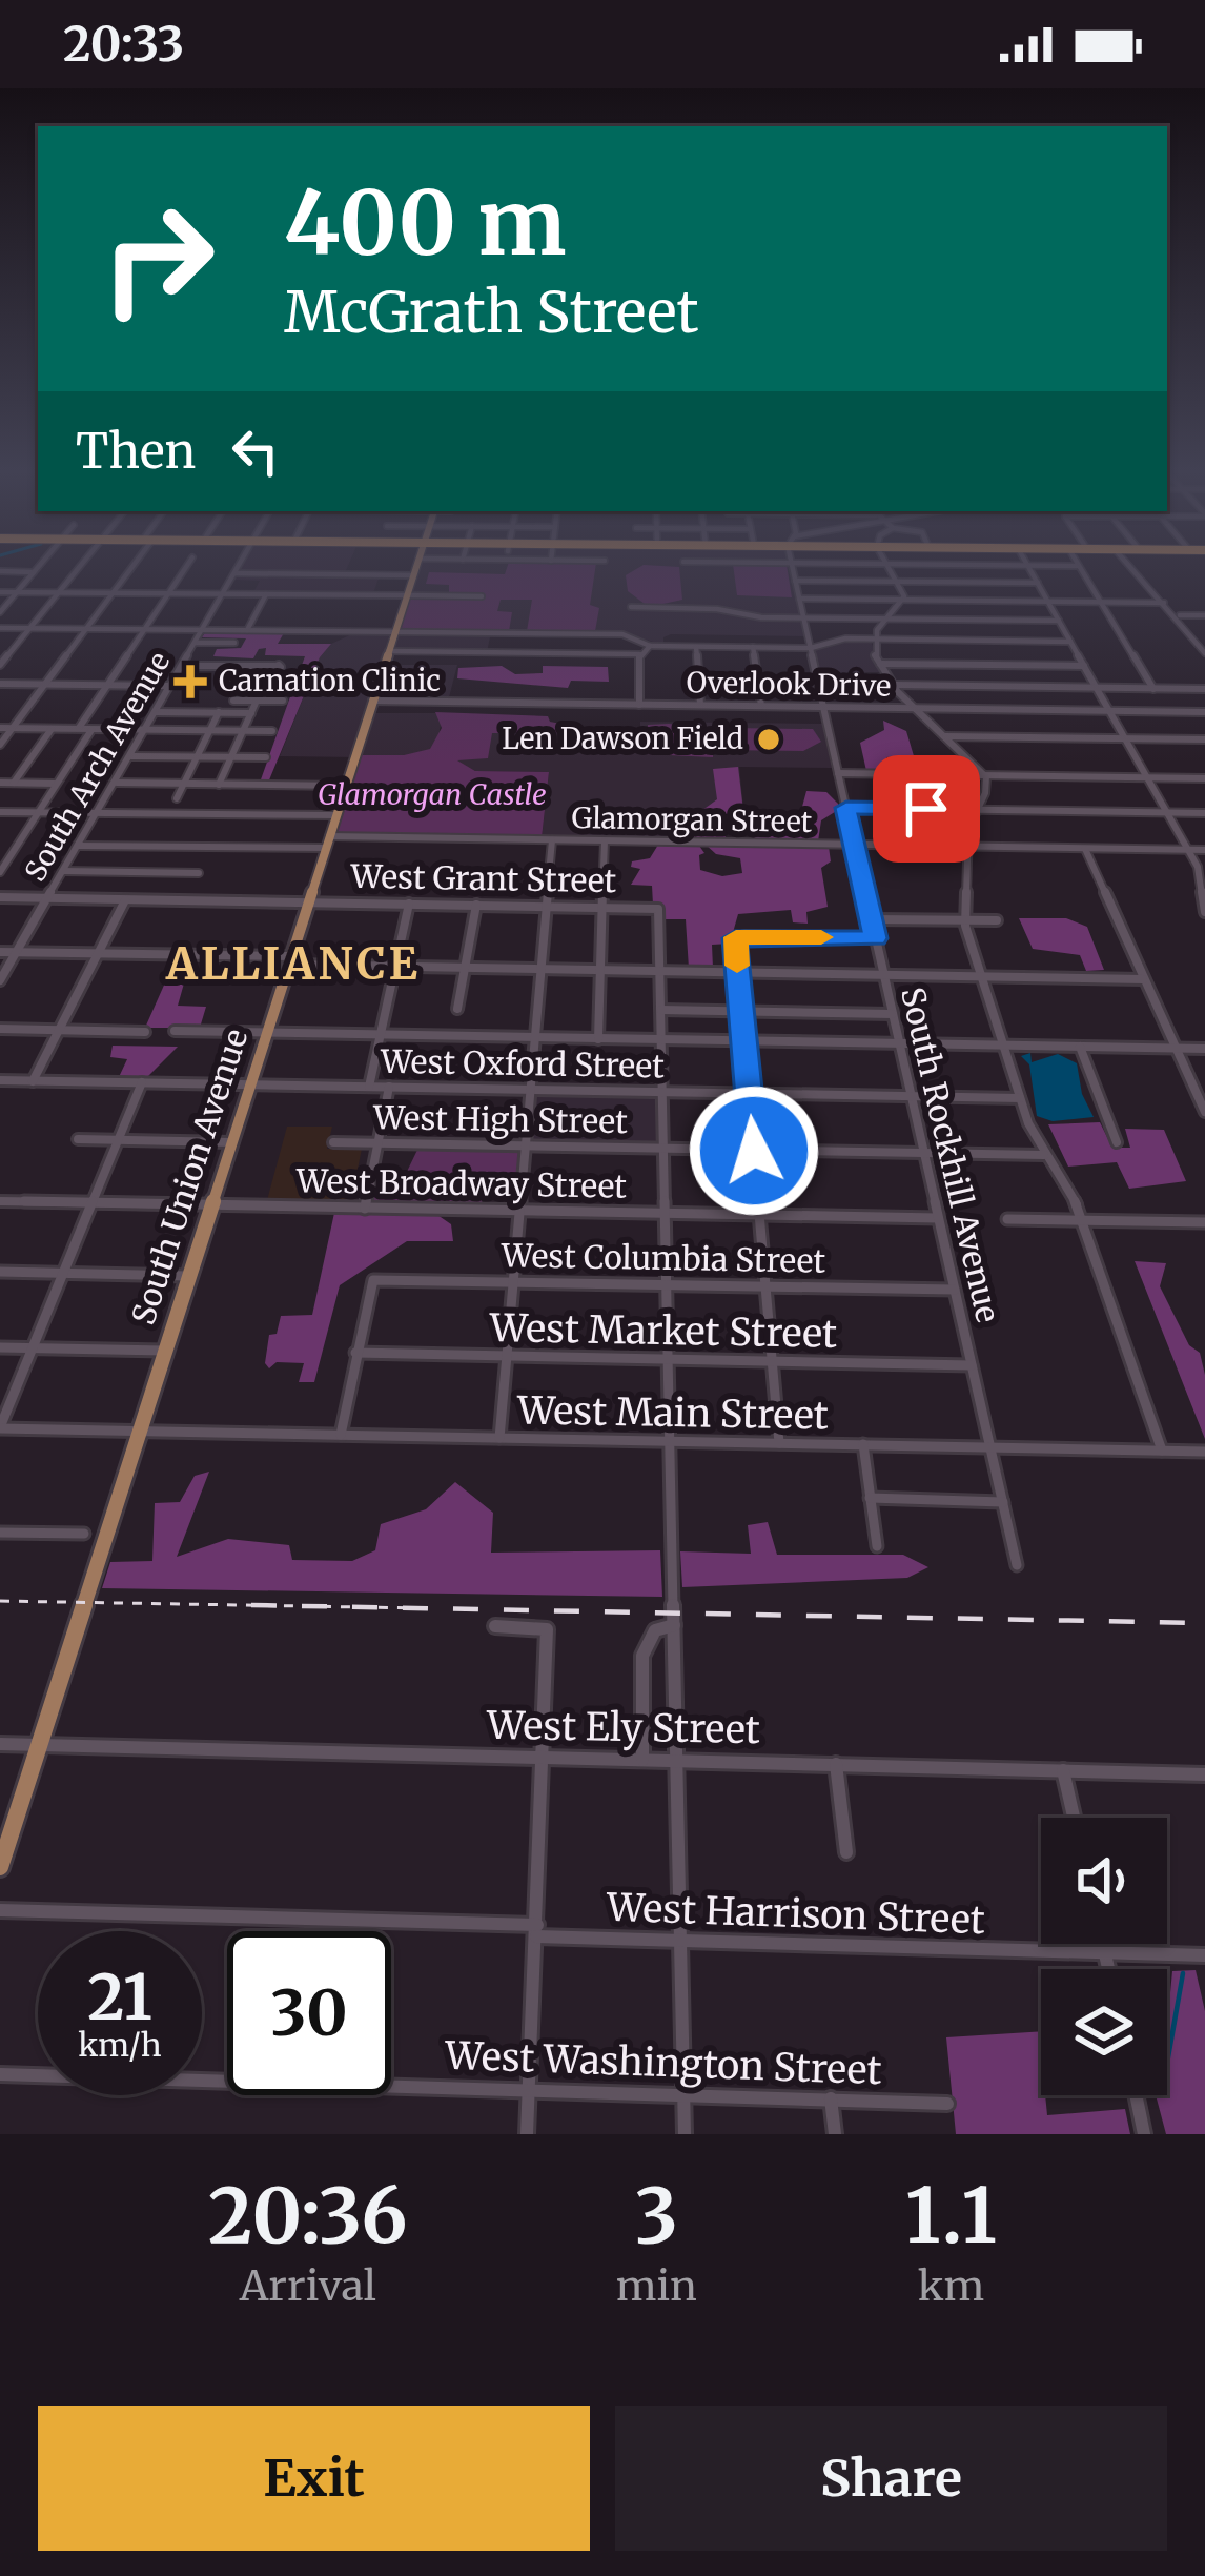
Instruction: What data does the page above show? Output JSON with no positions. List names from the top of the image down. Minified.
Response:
{"streets":{"main road":["South Union Avenue"],"street":["Overlook Drive","South Arch Avenue","Glamorgan Street","West Grant Street","West Oxford Street","West High Street","South Rockhill Avenue","West Broadway Street","West Columbia Street","West Market Street","West Main Street","West Ely Street","West Harrison Street","West Washington Street"]},"crossings":[["Overlook Drive","South Rockhill Avenue"],["Overlook Drive","South Union Avenue"],["South Arch Avenue","Glamorgan Street"],["South Arch Avenue","West Grant Street"],["Glamorgan Street","South Rockhill Avenue"],["Glamorgan Street","South Union Avenue"],["West Grant Street","South Union Avenue"],["West Oxford Street","South Rockhill Avenue"],["West Oxford Street","South Union Avenue"],["West High Street","South Rockhill Avenue"],["South Rockhill Avenue","West Broadway Street"],["South Rockhill Avenue","West Columbia Street"],["South Rockhill Avenue","West Market Street"],["South Rockhill Avenue","West Main Street"],["South Union Avenue","West Broadway Street"],["South Union Avenue","West Main Street"],["South Union Avenue","West Ely Street"],["West Columbia Street","West Market Street"]],"districts":["ALLIANCE"],"parks":["Glamorgan Castle"],"places":{"health":["Carnation Clinic"],"other":["Len Dawson Field"]},"page":{"status":"20:33","turn":["400 m","McGrath Street"],"then":"Then","speed":"21 km/h","limit":"30","eta":["20:36","Arrival","3","min","1.1","km"],"buttons":["Exit","Share"]}}
